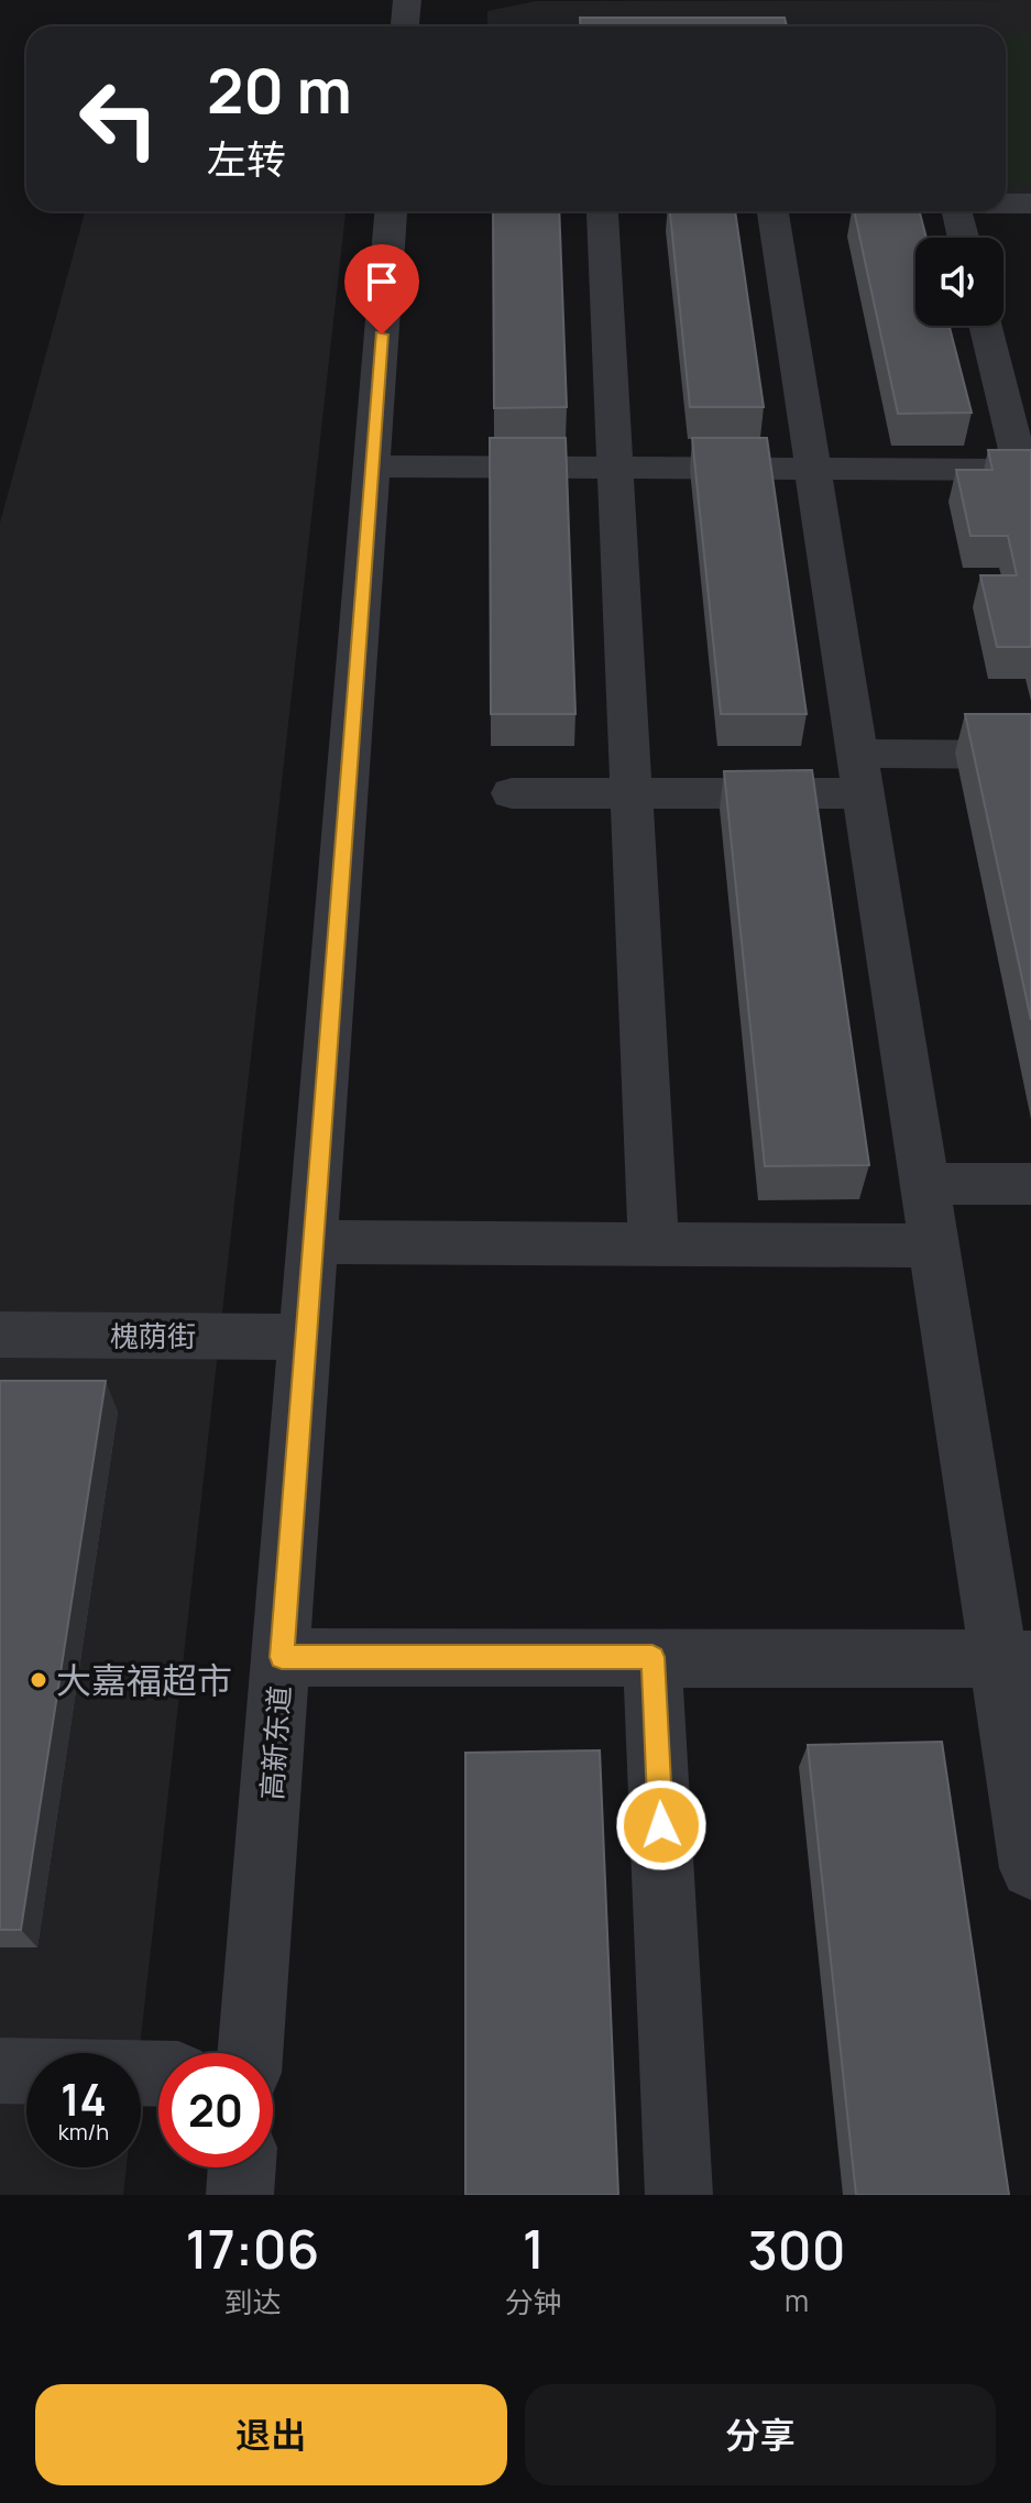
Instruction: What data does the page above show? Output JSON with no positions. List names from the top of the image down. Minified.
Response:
{"streets":{"street":["槐荫街","高新东道"]},"crossings":[["槐荫街","高新东道"]],"places":["大嘉福超市"],"page":{"turn":["20 m","左转"],"speed":"14 km/h","limit":"20","eta":["17:06","到达","1","分钟","300","m"],"buttons":["退出","分享"]}}
